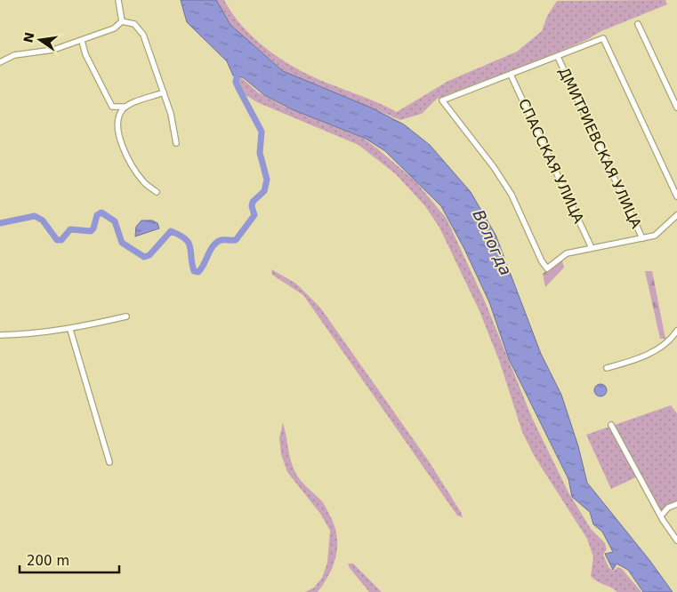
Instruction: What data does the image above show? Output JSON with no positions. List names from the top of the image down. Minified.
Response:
{"streets":{"street":["ДМИТРИЕВСКАЯ УЛИЦА","СПАССКАЯ УЛИЦА"]},"water":["Вологда"],"scale_bar":"200 m","north":"left"}
